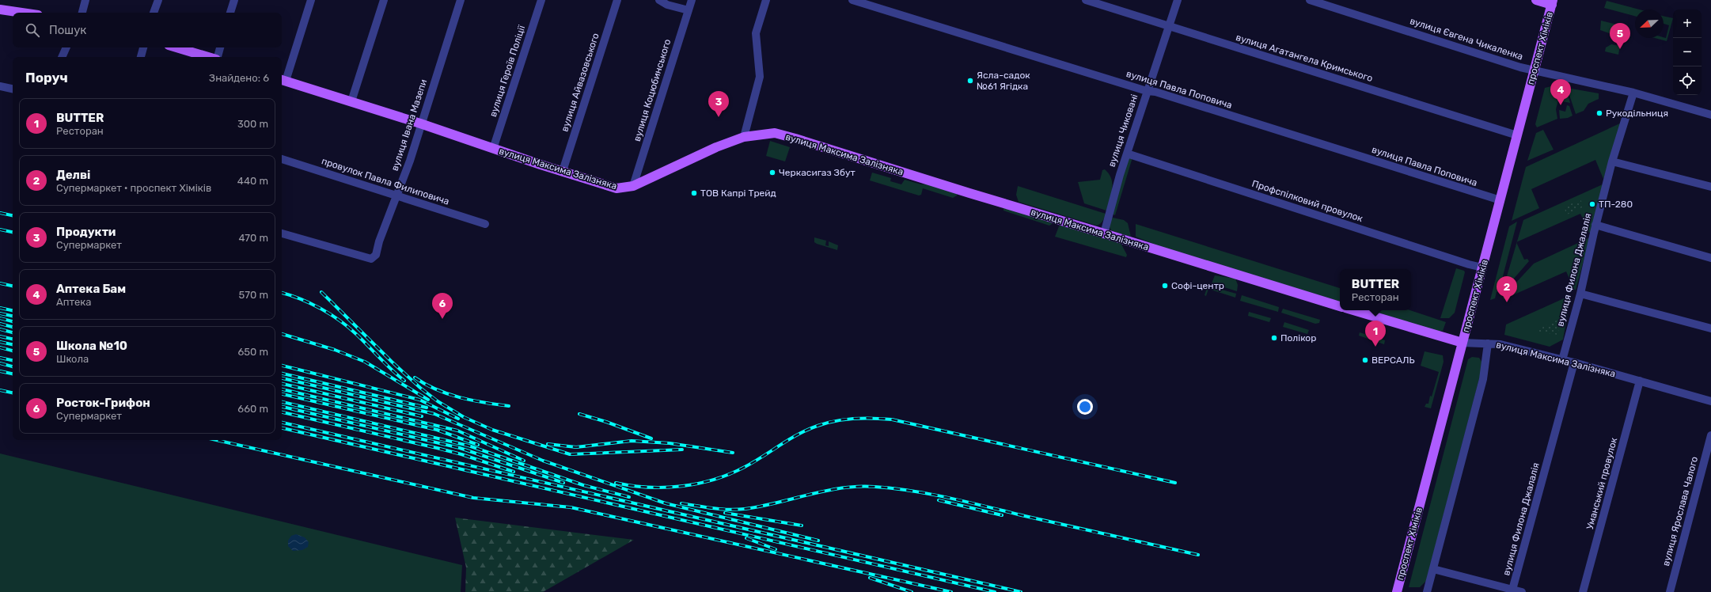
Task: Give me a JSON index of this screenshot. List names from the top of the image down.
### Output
{
  "streets": {
    "main road": ["проспект Хіміків", "вулиця Максима Залізняка"],
    "street": [
      "вулиця Євгена Чикаленка",
      "вулиця Агатангела Кримського",
      "вулиця Героїв Поліції",
      "вулиця Айвазовського",
      "вулиця Павла Поповича",
      "вулиця Коцюбинського",
      "вулиця Івана Мазепи",
      "вулиця Чиковані",
      "провулок Павла Филиповича",
      "Профспілковий провулок",
      "вулиця Филона Джалалія",
      "Уманський провулок",
      "вулиця Ярослава Чалого"
    ]
  },
  "crossings": [
    ["вулиця Євгена Чикаленка", "проспект Хіміків"],
    ["вулиця Євгена Чикаленка", "вулиця Филона Джалалія"],
    ["проспект Хіміків", "вулиця Агатангела Кримського"],
    ["проспект Хіміків", "вулиця Павла Поповича"],
    ["проспект Хіміків", "вулиця Максима Залізняка"],
    ["проспект Хіміків", "Профспілковий провулок"],
    ["вулиця Агатангела Кримського", "вулиця Чиковані"],
    ["вулиця Героїв Поліції", "вулиця Максима Залізняка"],
    ["вулиця Айвазовського", "вулиця Максима Залізняка"],
    ["вулиця Павла Поповича", "вулиця Чиковані"],
    ["вулиця Коцюбинського", "вулиця Максима Залізняка"],
    ["вулиця Івана Мазепи", "вулиця Максима Залізняка"],
    ["вулиця Івана Мазепи", "провулок Павла Филиповича"],
    ["вулиця Чиковані", "вулиця Максима Залізняка"],
    ["вулиця Чиковані", "Профспілковий провулок"],
    ["вулиця Максима Залізняка", "вулиця Филона Джалалія"],
    ["вулиця Максима Залізняка", "Уманський провулок"]
  ],
  "places": [
    "Ясла-садок №61 Ягідка",
    "Рукодільниця",
    "Черкасигаз Збут",
    "ТОВ Капрі Трейд",
    "ТП-280",
    "Софі-центр",
    "Полікор",
    "ВЕРСАЛЬ"
  ],
  "north": "bottom left",
  "page": {
    "map_buttons": ["+", "−"],
    "search": "Пошук",
    "pins": [
      "5",
      "4",
      "3",
      "2",
      "6",
      "1"
    ],
    "heading": ["Поруч", "Знайдено: 6"],
    "list": [
      {
        "mark": "1",
        "name": "BUTTER",
        "note": "Ресторан",
        "value": "300 m"
      },
      {
        "mark": "2",
        "name": "Делві",
        "note": "Супермаркет · проспект Хіміків",
        "value": "440 m"
      },
      {
        "mark": "3",
        "name": "Продукти",
        "note": "Супермаркет",
        "value": "470 m"
      },
      {
        "mark": "4",
        "name": "Аптека Бам",
        "note": "Аптека",
        "value": "570 m"
      },
      {
        "mark": "5",
        "name": "Школа №10",
        "note": "Школа",
        "value": "650 m"
      },
      {
        "mark": "6",
        "name": "Росток-Грифон",
        "note": "Супермаркет",
        "value": "660 m"
      }
    ],
    "popup": ["BUTTER", "Ресторан"]
  }
}
